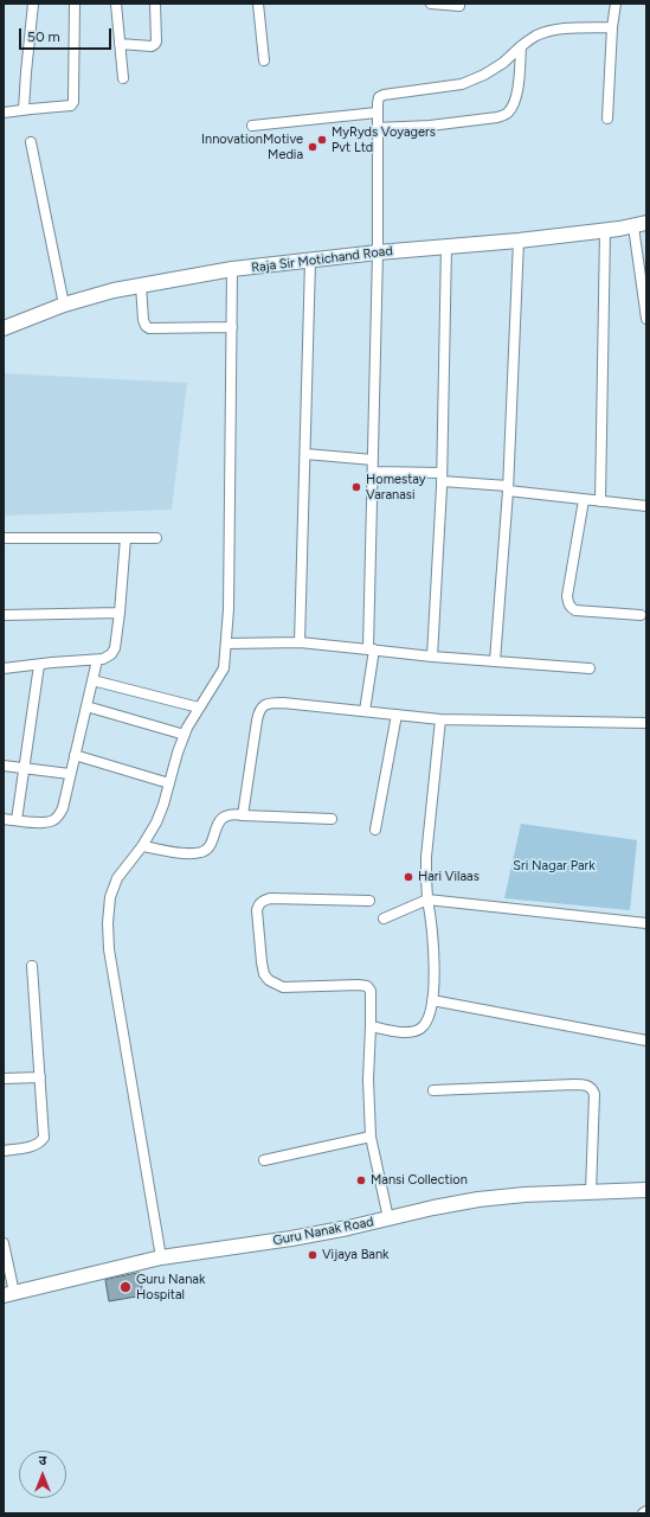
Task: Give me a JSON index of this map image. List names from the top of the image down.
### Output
{
  "streets": {
    "street": ["Raja Sir Motichand Road", "Guru Nanak Road"]
  },
  "parks": ["Sri Nagar Park"],
  "places": [
    "MyRyds Voyagers Pvt Ltd",
    "InnovationMotive Media",
    "Homestay Varanasi",
    "Hari Vilaas",
    "Mansi Collection",
    "Vijaya Bank",
    "Guru Nanak Hospital"
  ],
  "scale_bar": "50 m",
  "north": "top"
}
